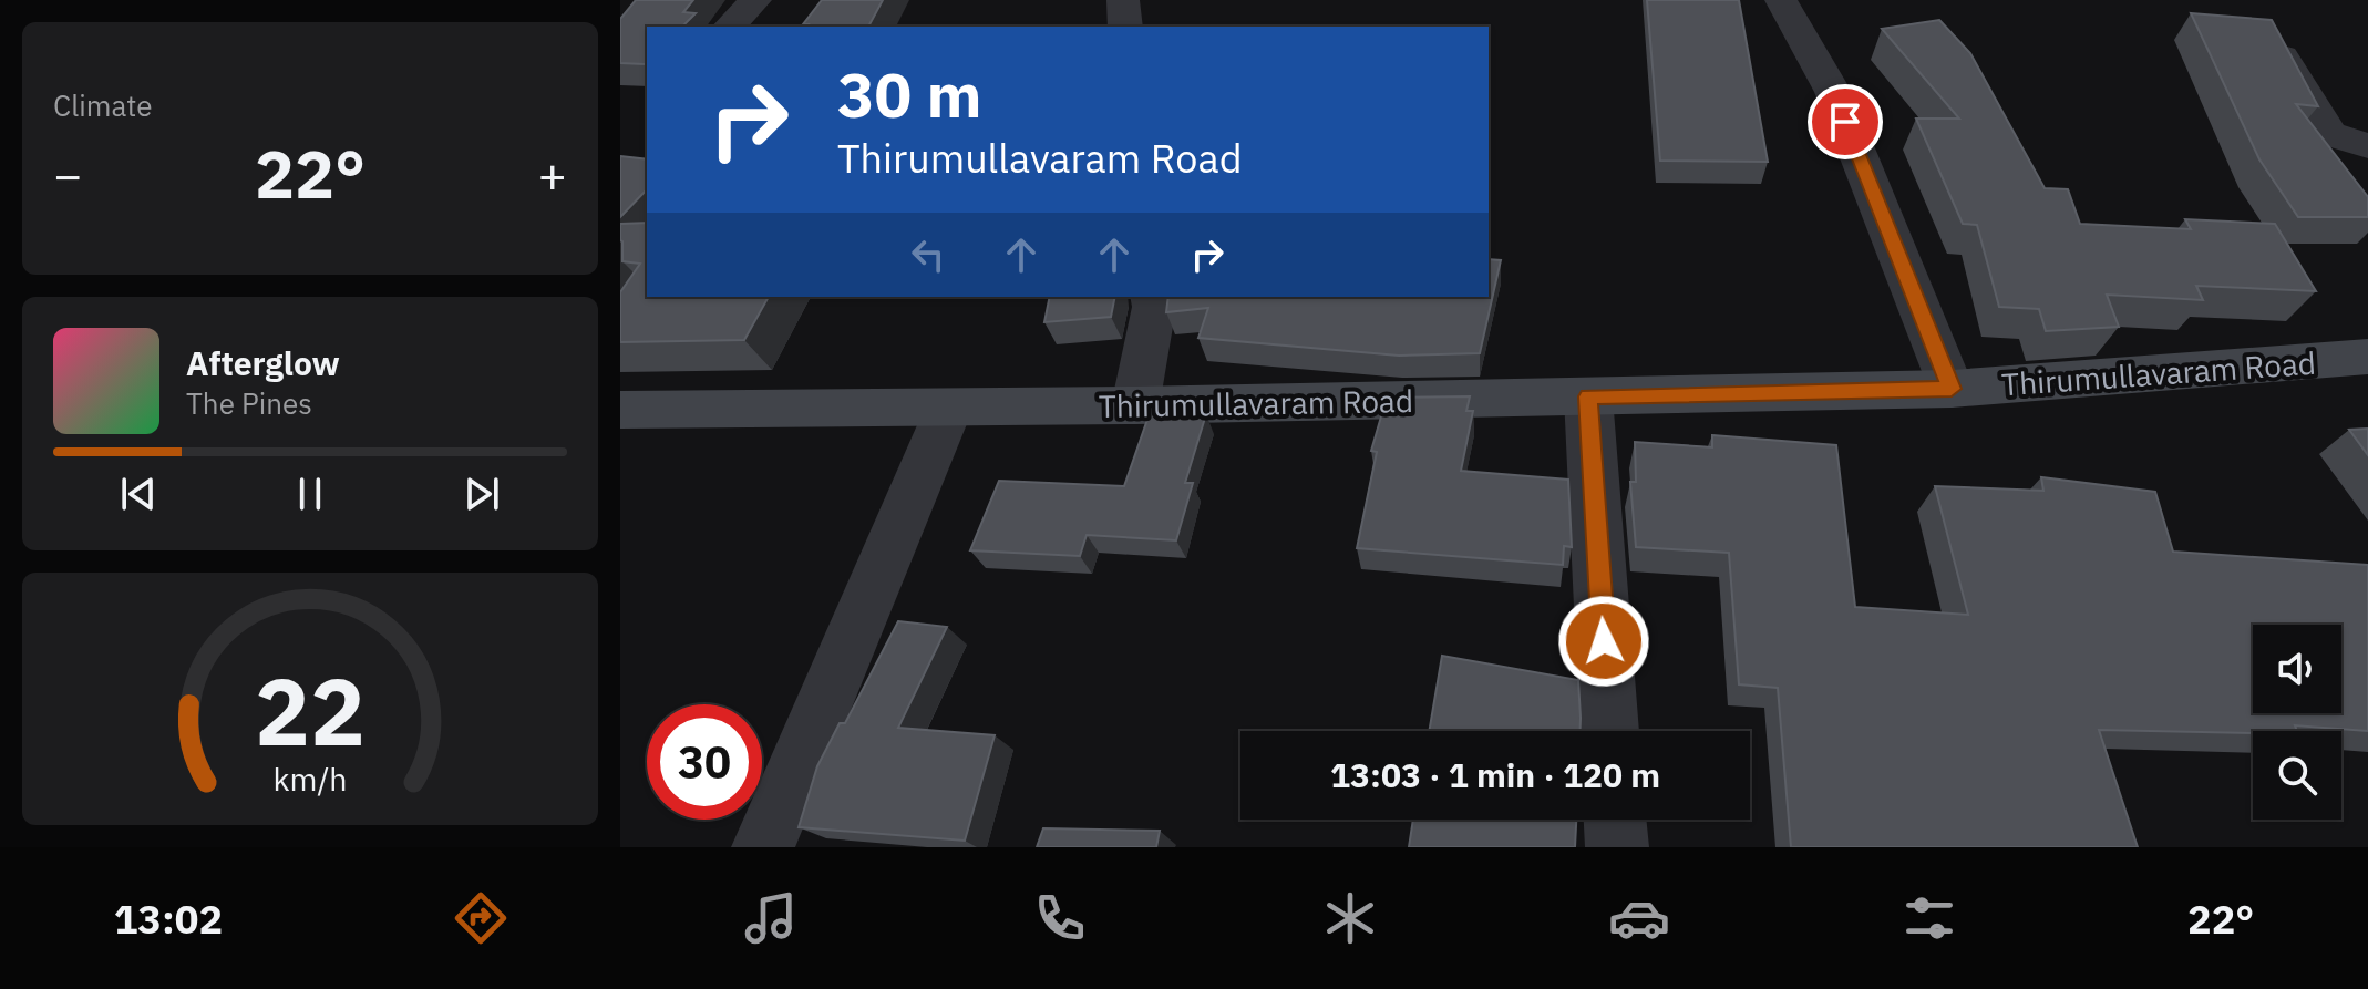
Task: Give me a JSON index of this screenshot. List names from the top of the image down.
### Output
{
  "streets": {
    "street": ["Thirumullavaram Road"]
  },
  "page": {
    "tile": "Climate",
    "turn": ["30 m", "Thirumullavaram Road"],
    "heat": ["−", "22°", "+"],
    "song": ["Afterglow", "The Pines"],
    "limit": "30",
    "trip": "13:03 · 1 min · 120 m",
    "tabs": ["13:02", "22°"],
    "gauge": ["22", "km/h"]
  }
}
